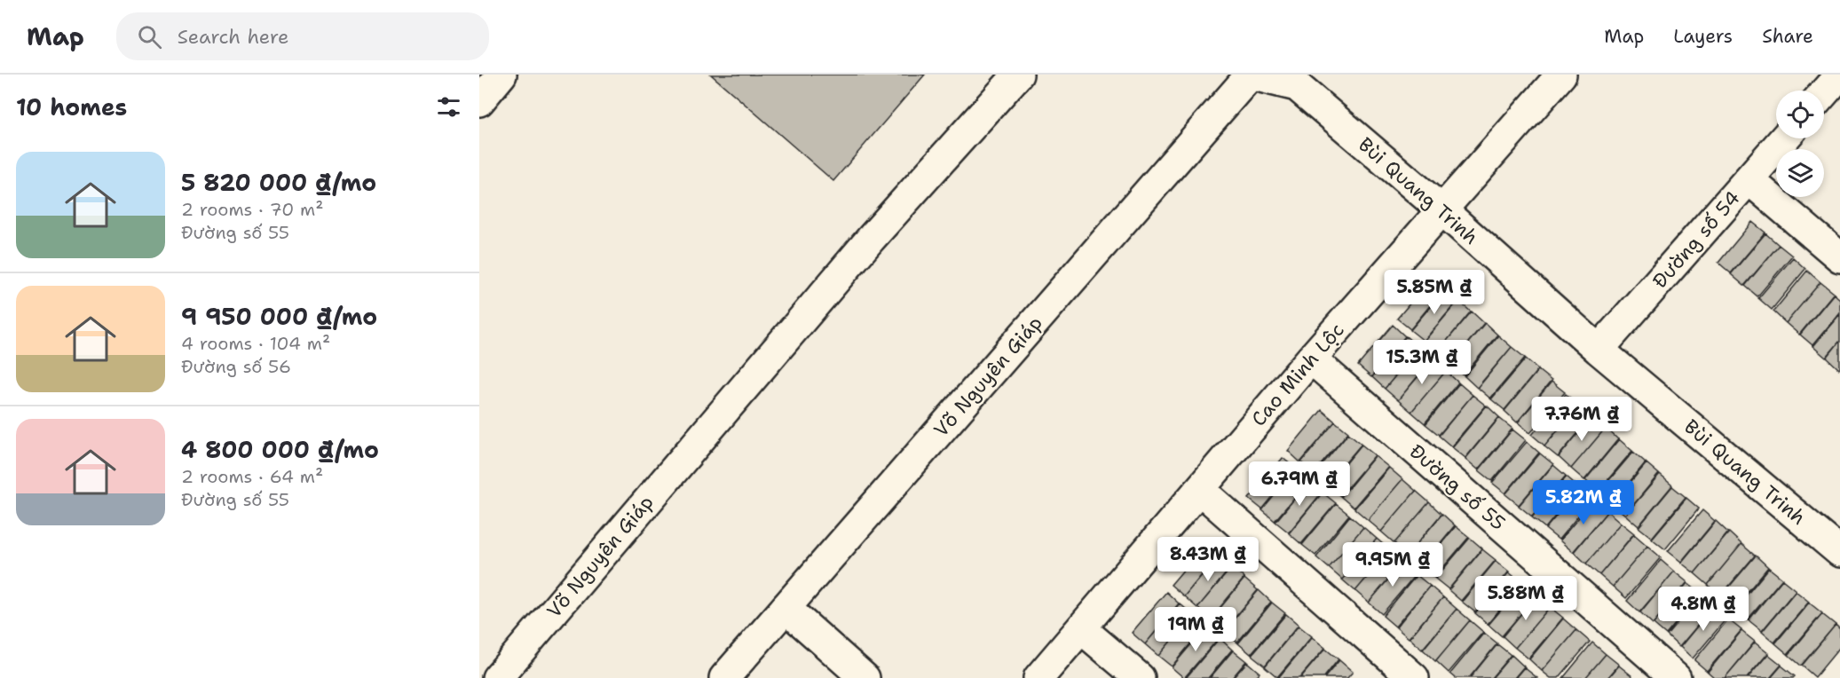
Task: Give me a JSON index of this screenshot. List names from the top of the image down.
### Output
{
  "streets": {
    "main road": [
      "Bùi Quang Trinh",
      "Đường số 54",
      "Cao Minh Lộc",
      "Võ Nguyên Giáp",
      "Đường số 55"
    ]
  },
  "crossings": [
    ["Bùi Quang Trinh", "Đường số 54"],
    ["Bùi Quang Trinh", "Cao Minh Lộc"],
    ["Cao Minh Lộc", "Đường số 55"]
  ],
  "page": {
    "header": "Map",
    "search": "Search here",
    "nav": ["Map", "Layers", "Share"],
    "heading": "10 homes",
    "list": [
      {
        "name": "5 820 000 ₫/mo",
        "note": "2 rooms · 70 m² · Đường số 55"
      },
      {
        "name": "9 950 000 ₫/mo",
        "note": "4 rooms · 104 m² · Đường số 56"
      },
      {
        "name": "4 800 000 ₫/mo",
        "note": "2 rooms · 64 m² · Đường số 55"
      }
    ],
    "price": [
      "5.85M ₫",
      "15.3M ₫",
      "7.76M ₫",
      "6.79M ₫",
      "5.82M ₫",
      "8.43M ₫",
      "9.95M ₫",
      "5.88M ₫",
      "4.8M ₫",
      "19M ₫"
    ]
  }
}
